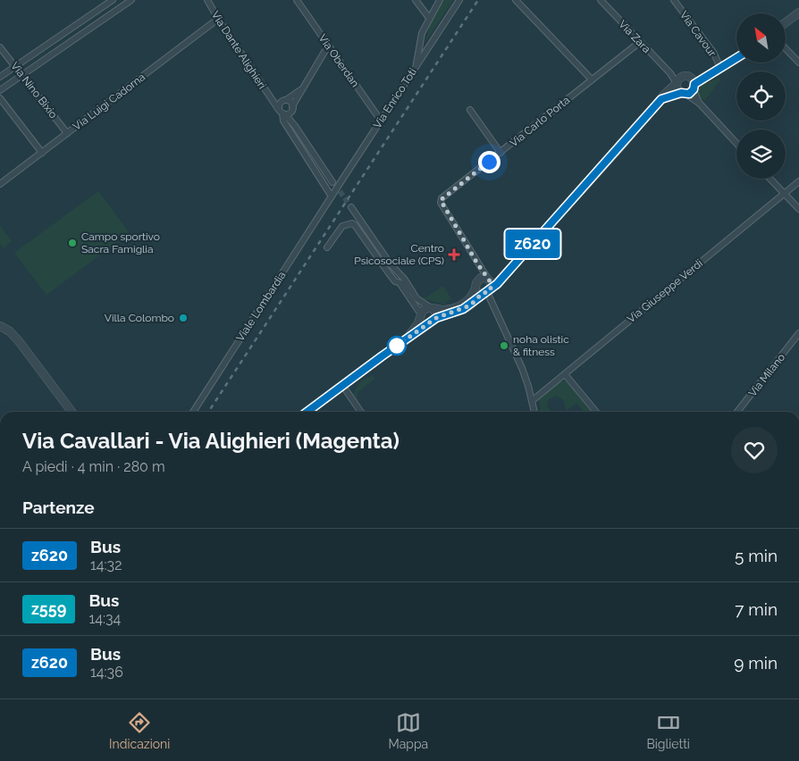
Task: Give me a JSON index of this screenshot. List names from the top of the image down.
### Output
{
  "streets": {
    "street": [
      "Via Cavour",
      "Via Zara",
      "Via Dante Alighieri",
      "Via Oberdan",
      "Via Nino Bixio",
      "Via Enrico Toti",
      "Via Luigi Cadorna",
      "Via Carlo Porta",
      "Via Giuseppe Verdi",
      "Viale Lombardia",
      "Via Milano"
    ]
  },
  "crossings": [
    ["Via Zara", "Via Carlo Porta"],
    ["Via Dante Alighieri", "Via Enrico Toti"],
    ["Via Dante Alighieri", "Via Luigi Cadorna"],
    ["Via Dante Alighieri", "Viale Lombardia"],
    ["Via Oberdan", "Via Enrico Toti"],
    ["Via Nino Bixio", "Via Luigi Cadorna"],
    ["Via Enrico Toti", "Viale Lombardia"]
  ],
  "places": {
    "other": ["Campo sportivo Sacra Famiglia", "Villa Colombo", "noha olistic & fitness"],
    "health": ["Centro Psicosociale (CPS)"]
  },
  "lines": ["bus line z620"],
  "north": "top left",
  "page": {
    "on_map": "z620",
    "heading": [
      ["Via Cavallari - Via Alighieri (Magenta)", "A piedi · 4 min · 280 m"],
      "Partenze"
    ],
    "list": [
      {
        "mark": "z620",
        "name": "Bus",
        "note": "14:32",
        "value": "5 min"
      },
      {
        "mark": "z559",
        "name": "Bus",
        "note": "14:34",
        "value": "7 min"
      },
      {
        "mark": "z620",
        "name": "Bus",
        "note": "14:36",
        "value": "9 min"
      }
    ],
    "tabs": ["Indicazioni", "Mappa", "Biglietti"]
  }
}
